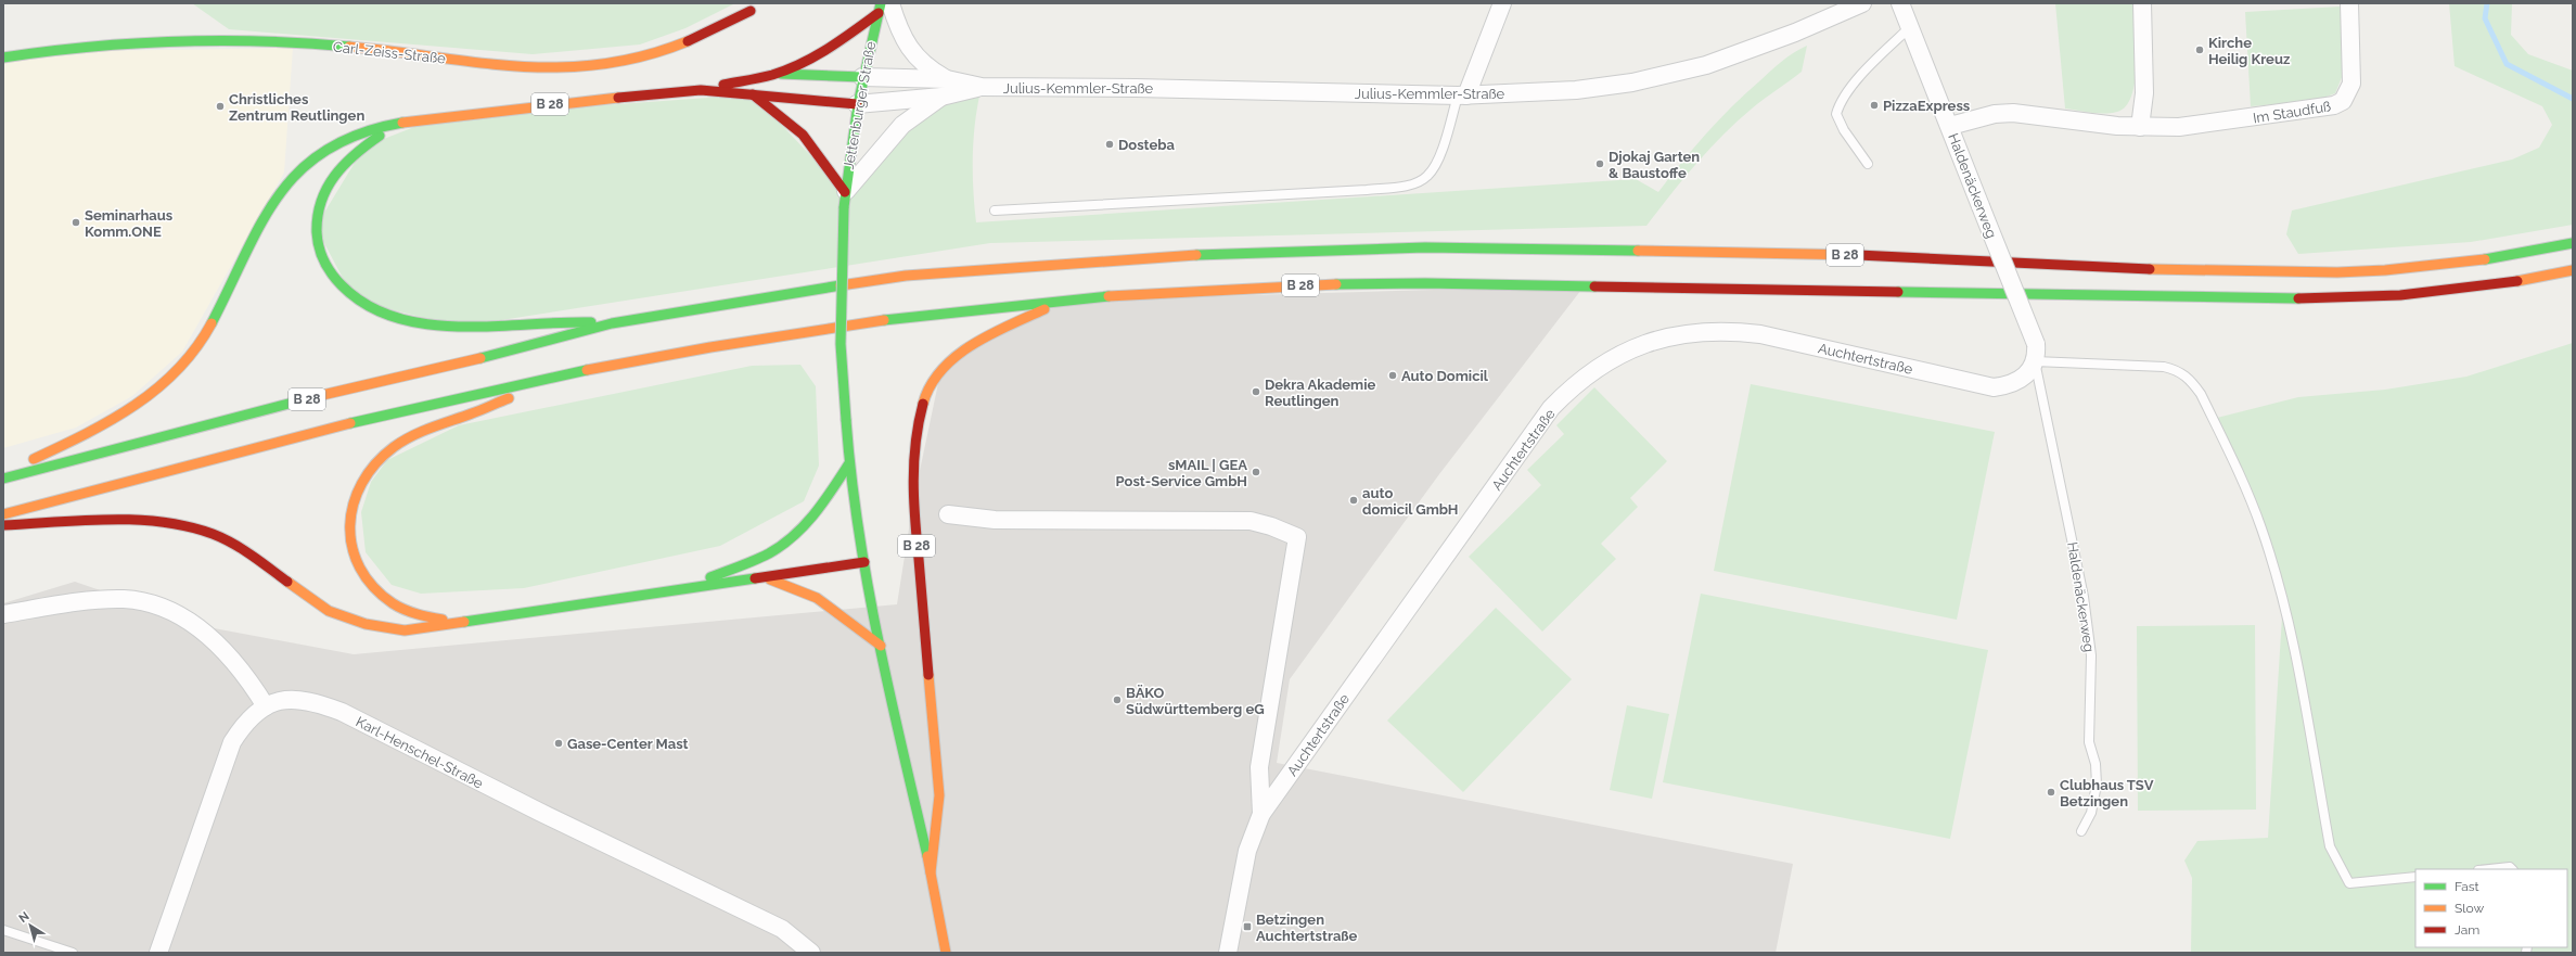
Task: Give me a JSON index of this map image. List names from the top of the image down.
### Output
{
  "streets": {
    "main road": ["Carl-Zeiss-Straße", "B 28", "Jettenburger Straße"],
    "street": [
      "Julius-Kemmler-Straße",
      "Im Staudfuß",
      "Haldenäckerweg",
      "Auchtertstraße",
      "Karl-Henschel-Straße"
    ]
  },
  "crossings": [
    ["Julius-Kemmler-Straße", "B 28"],
    ["Julius-Kemmler-Straße", "Jettenburger Straße"],
    ["B 28", "Jettenburger Straße"],
    ["Im Staudfuß", "Haldenäckerweg"],
    ["Haldenäckerweg", "Auchtertstraße"]
  ],
  "places": {
    "other": [
      "Kirche Heilig Kreuz",
      "PizzaExpress",
      "Christliches Zentrum Reutlingen",
      "Dosteba",
      "Djokaj Garten & Baustoffe",
      "Seminarhaus Komm.ONE",
      "Auto Domicil",
      "Dekra Akademie Reutlingen",
      "sMAIL | GEA Post-Service GmbH",
      "auto domicil GmbH",
      "BÄKO Südwürttemberg eG",
      "Gase-Center Mast",
      "Clubhaus TSV Betzingen"
    ],
    "transit": ["Betzingen Auchtertstraße"]
  },
  "legend": ["Fast", "Slow", "Jam"],
  "north": "top left"
}
